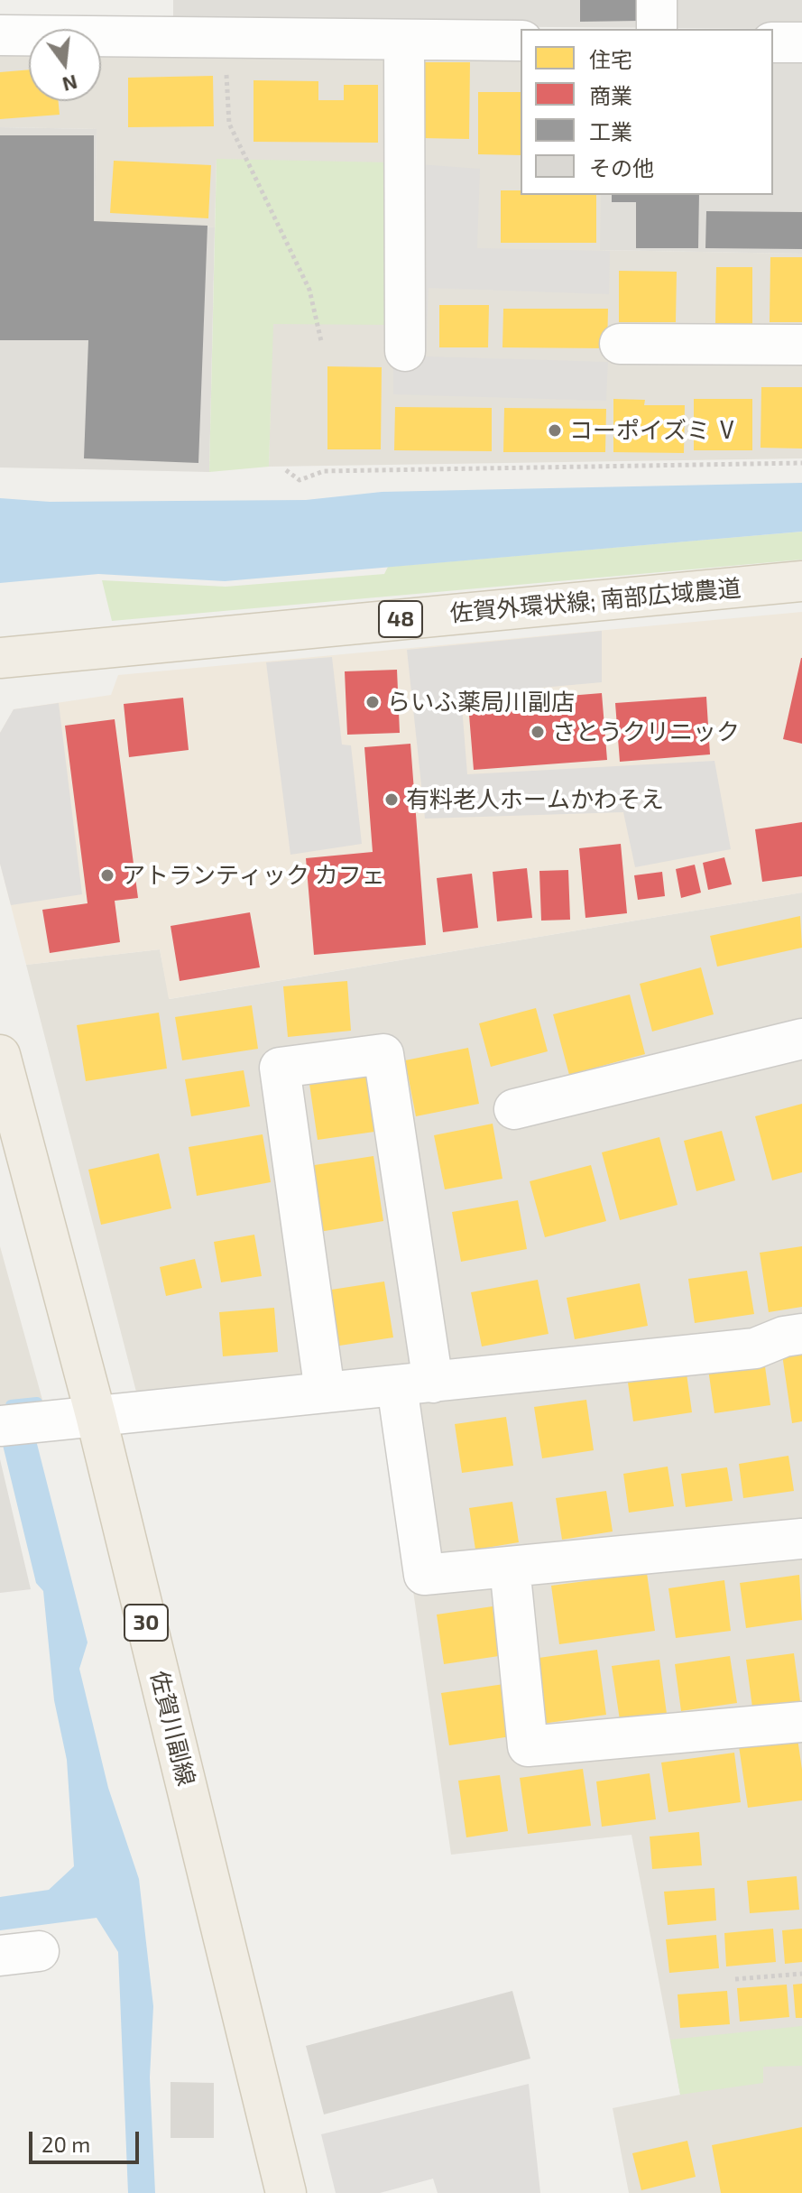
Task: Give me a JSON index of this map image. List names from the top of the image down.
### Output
{
  "streets": {
    "main road": [
      "佐賀外環状線; 南部広域農道",
      "48",
      "30",
      "佐賀川副線"
    ]
  },
  "places": [
    "コーポイズミ Ⅴ",
    "らいふ薬局川副店",
    "さとうクリニック",
    "有料老人ホームかわそえ",
    "アトランティック カフェ"
  ],
  "legend": [
    "住宅",
    "商業",
    "工業",
    "その他"
  ],
  "scale_bar": "20 m",
  "north": "bottom"
}
